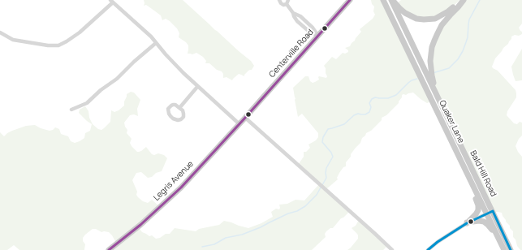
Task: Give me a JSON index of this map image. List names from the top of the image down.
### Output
{
  "streets": {
    "main road": [
      "Centerville Road",
      "Quaker Lane",
      "Bald Hill Road",
      "Legris Avenue"
    ]
  },
  "crossings": [
    ["Centerville Road", "Legris Avenue"]
  ]
}
